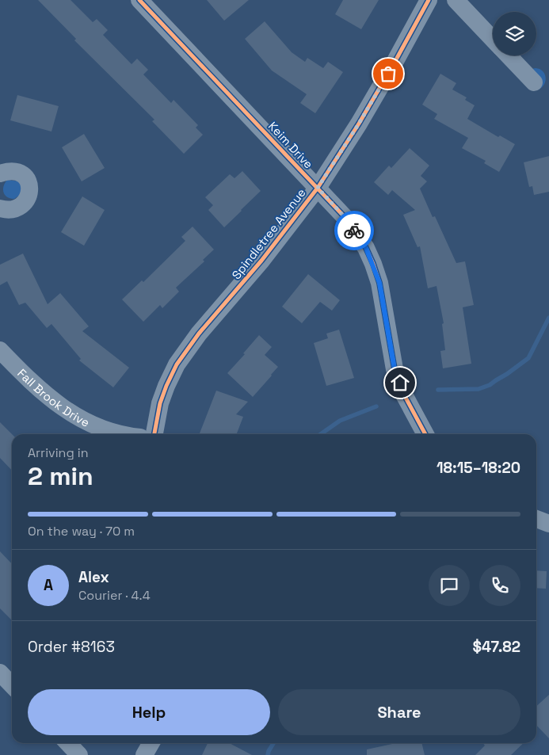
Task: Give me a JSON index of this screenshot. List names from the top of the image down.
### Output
{
  "streets": {
    "street": ["Keim Drive", "Spindletree Avenue", "Fall Brook Drive"]
  },
  "crossings": [
    ["Keim Drive", "Spindletree Avenue"]
  ],
  "page": {
    "heading": ["2 min", "Arriving in", "18:15–18:20"],
    "panel": [
      "Alex",
      "Courier · 4.4",
      "Order #8163",
      "$47.82"
    ],
    "bar": "On the way · 70 m",
    "round": "A",
    "buttons": ["Help", "Share"]
  }
}
